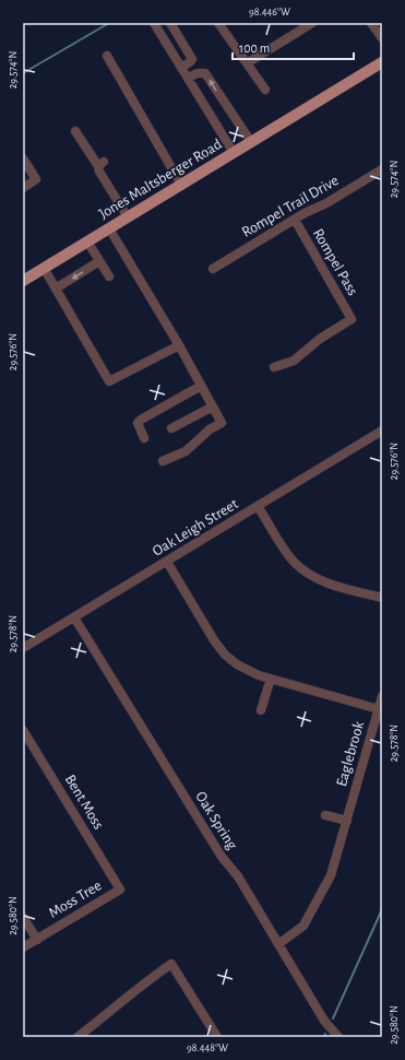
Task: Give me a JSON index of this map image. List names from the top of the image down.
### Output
{
  "streets": {
    "main road": ["Jones Maltsberger Road"],
    "street": [
      "Rompel Trail Drive",
      "Rompel Pass",
      "Oak Leigh Street",
      "Eaglebrook",
      "Bent Moss",
      "Oak Spring",
      "Moss Tree"
    ]
  },
  "crossings": [
    ["Rompel Trail Drive", "Rompel Pass"],
    ["Oak Leigh Street", "Oak Spring"],
    ["Eaglebrook", "Oak Spring"],
    ["Bent Moss", "Moss Tree"]
  ],
  "scale_bar": "100 m",
  "coordinates": [
    "98.446°W",
    "29.574°N",
    "29.576°N",
    "29.578°N",
    "29.580°N",
    "98.448°W"
  ]
}
